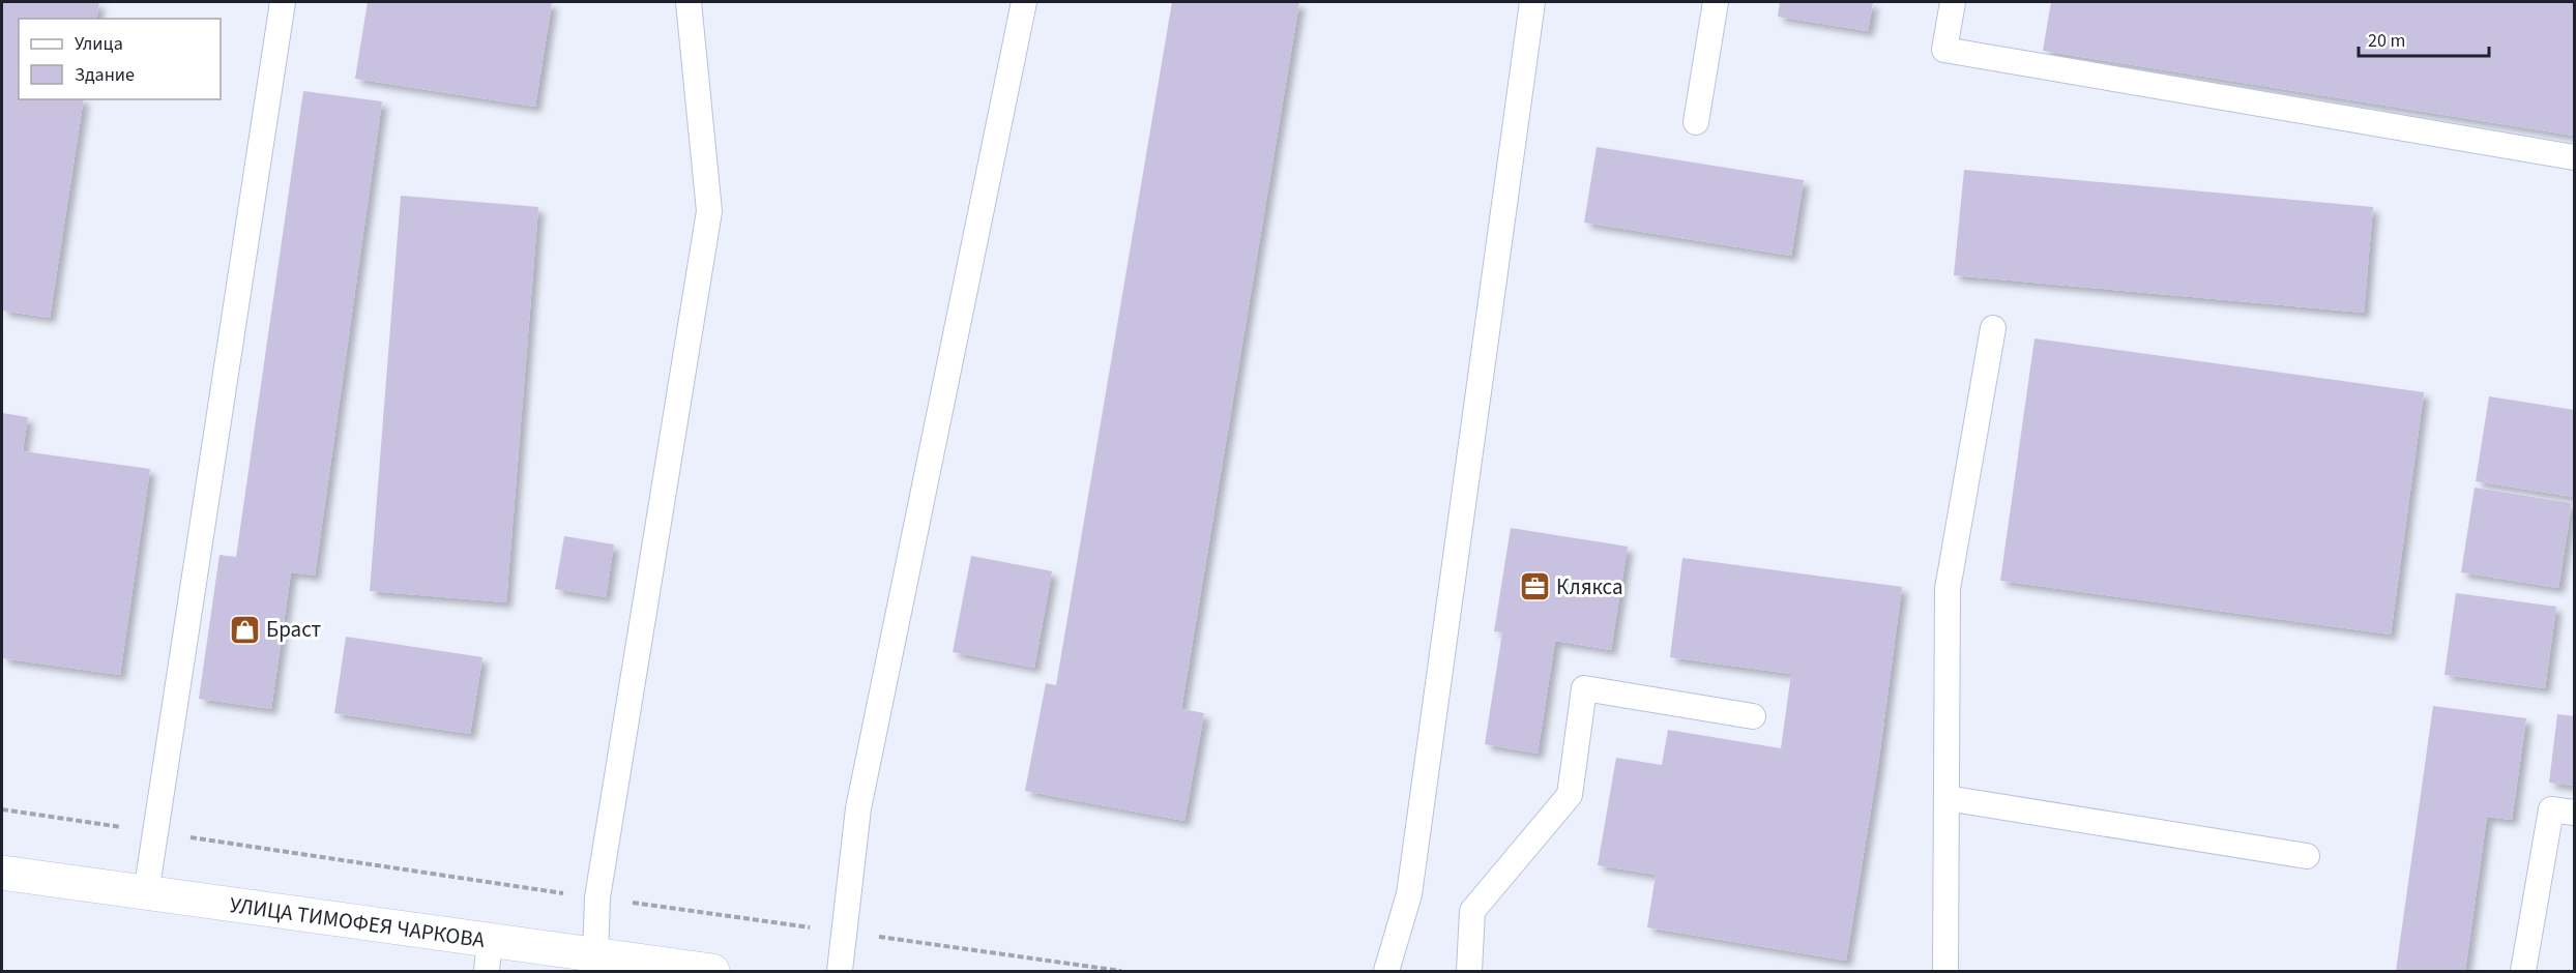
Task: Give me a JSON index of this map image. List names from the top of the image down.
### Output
{
  "streets": {
    "main road": ["УЛИЦА ТИМОФЕЯ ЧАРКОВА"]
  },
  "places": {
    "office": ["Клякса"],
    "shop": ["Браст"]
  },
  "legend": ["Улица", "Здание"],
  "scale_bar": "20 m"
}
